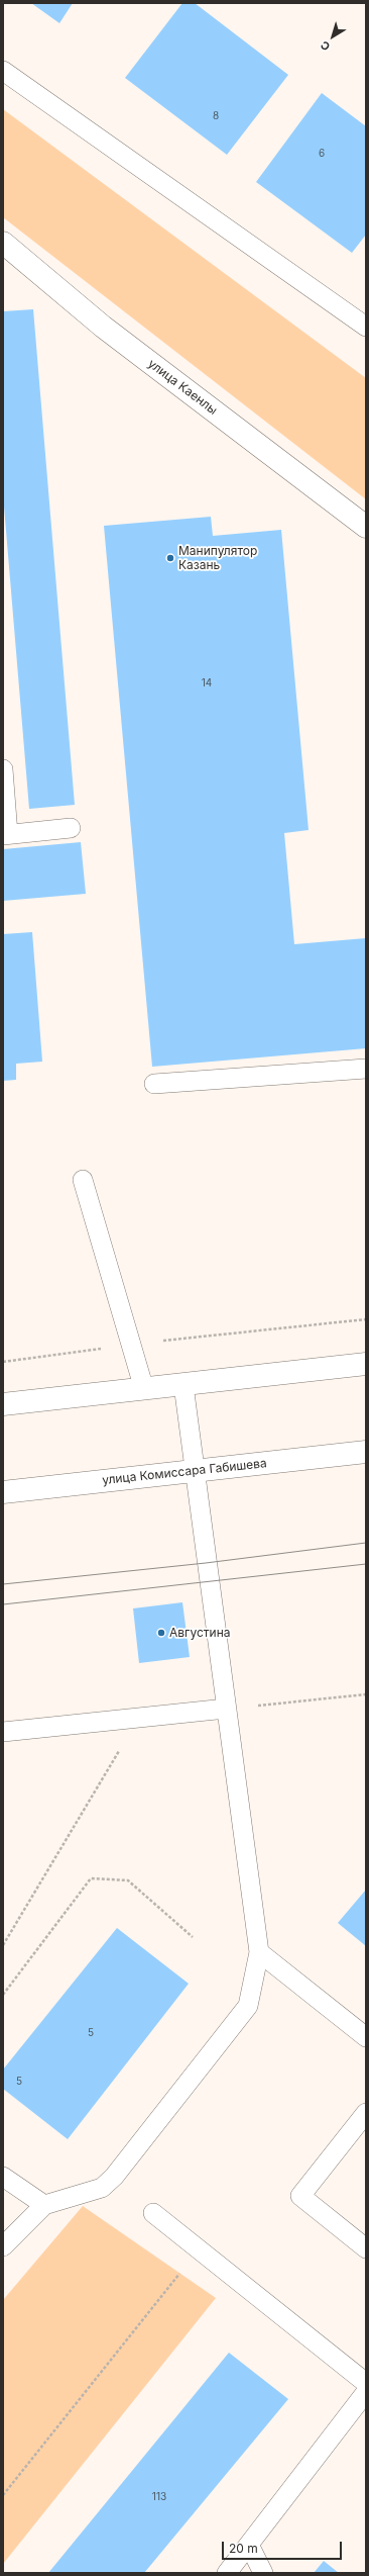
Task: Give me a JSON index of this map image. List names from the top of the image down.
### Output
{
  "streets": {
    "street": ["улица Каенлы", "улица Комиссара Габишева"]
  },
  "places": ["Манипулятор Казань", "Августина"],
  "house_numbers": [
    "8",
    "6",
    "14",
    "5",
    "5",
    "113"
  ],
  "scale_bar": "20 m",
  "north": "bottom left"
}
